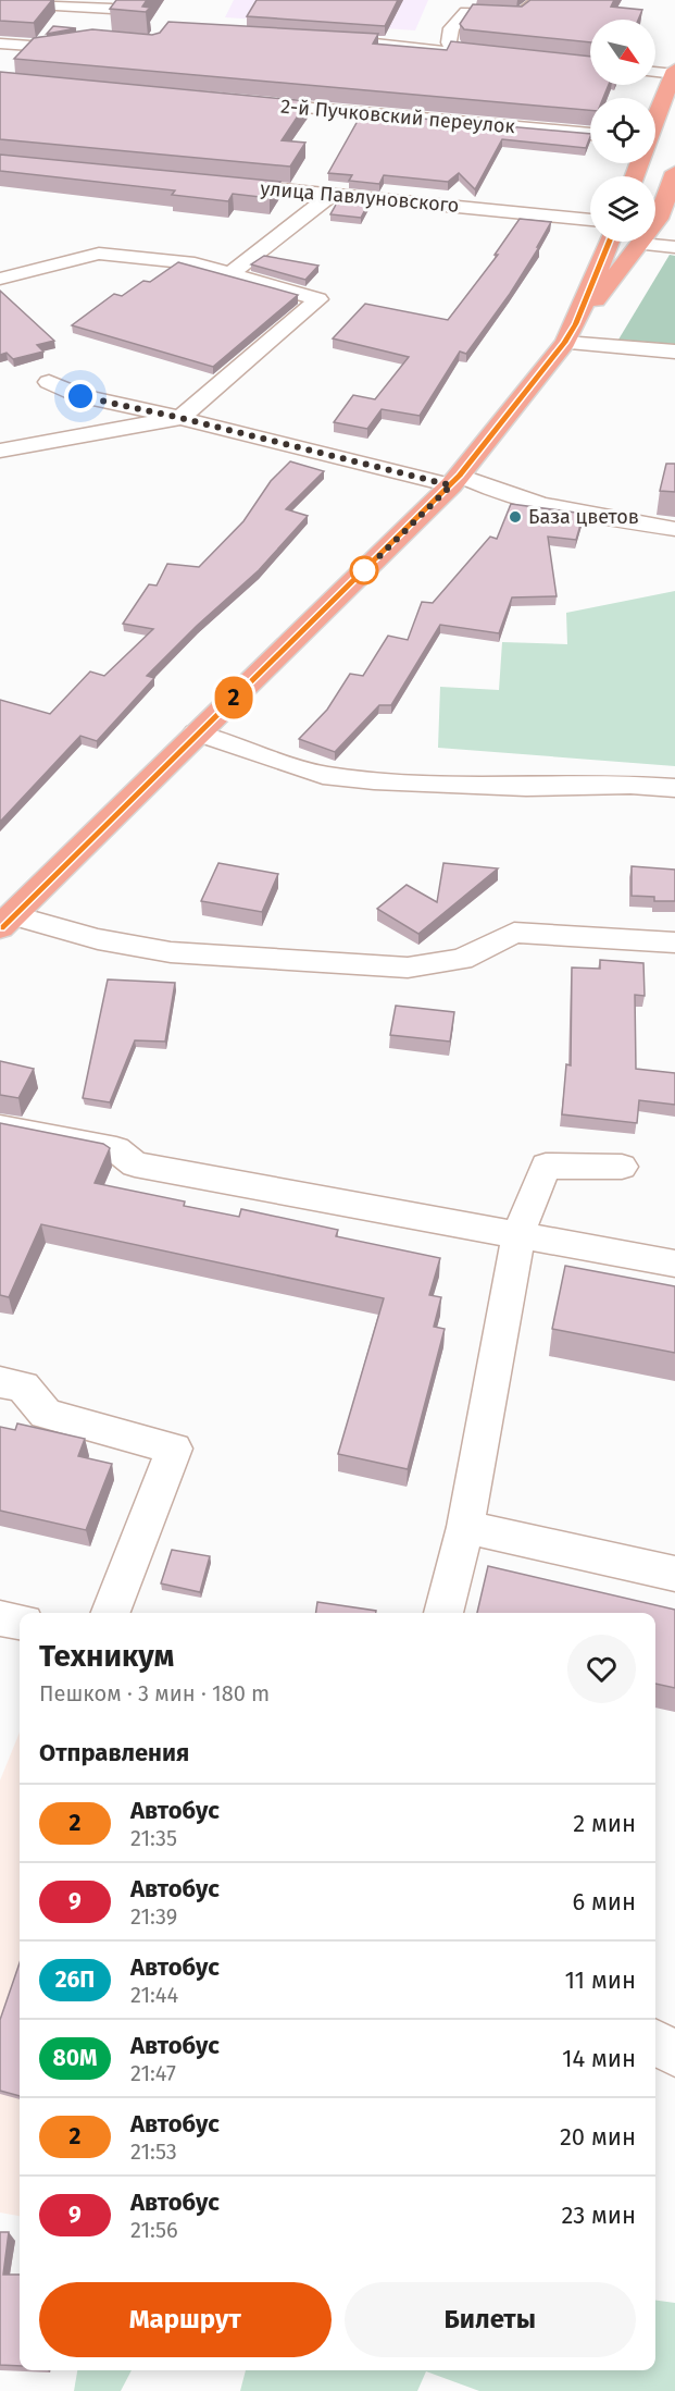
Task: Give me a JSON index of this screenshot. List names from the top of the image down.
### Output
{
  "streets": {
    "street": ["2-й Пучковский переулок", "улица Павлуновского"]
  },
  "places": ["База цветов"],
  "lines": ["bus line 2"],
  "north": "bottom right",
  "page": {
    "on_map": "2",
    "heading": [
      ["Техникум", "Пешком · 3 мин · 180 m"],
      "Отправления"
    ],
    "list": [
      {
        "mark": "2",
        "name": "Автобус",
        "note": "21:35",
        "value": "2 мин"
      },
      {
        "mark": "9",
        "name": "Автобус",
        "note": "21:39",
        "value": "6 мин"
      },
      {
        "mark": "26П",
        "name": "Автобус",
        "note": "21:44",
        "value": "11 мин"
      },
      {
        "mark": "80М",
        "name": "Автобус",
        "note": "21:47",
        "value": "14 мин"
      },
      {
        "mark": "2",
        "name": "Автобус",
        "note": "21:53",
        "value": "20 мин"
      },
      {
        "mark": "9",
        "name": "Автобус",
        "note": "21:56",
        "value": "23 мин"
      }
    ],
    "buttons": ["Маршрут", "Билеты"]
  }
}
